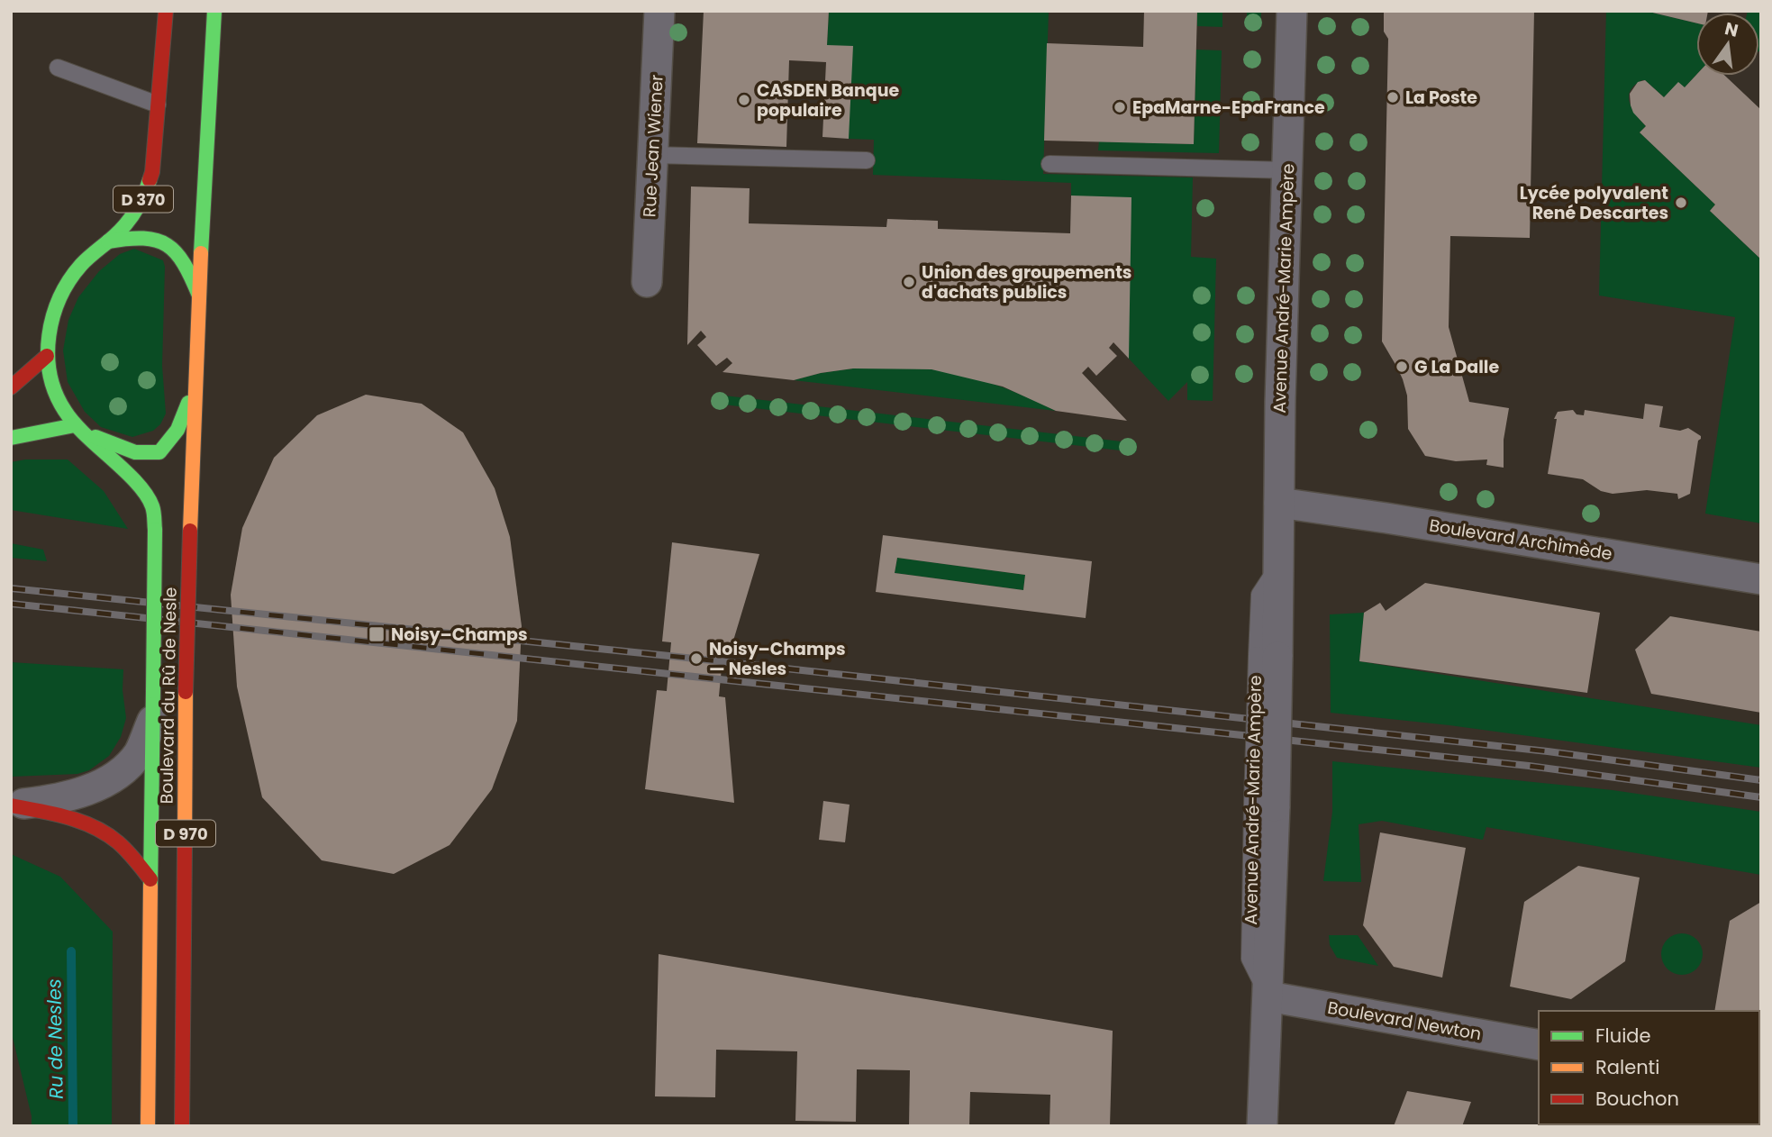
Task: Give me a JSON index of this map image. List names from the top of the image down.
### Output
{
  "streets": {
    "main road": ["D 370", "Boulevard du Rû de Nesle", "D 970"],
    "street": [
      "Rue Jean Wiener",
      "Avenue André-Marie Ampère",
      "Boulevard Archimède",
      "Boulevard Newton"
    ]
  },
  "crossings": [
    ["D 370", "Boulevard du Rû de Nesle"],
    ["Avenue André-Marie Ampère", "Boulevard Archimède"],
    ["Avenue André-Marie Ampère", "Boulevard Newton"]
  ],
  "water": ["Ru de Nesles"],
  "places": {
    "other": [
      "La Poste",
      "CASDEN Banque populaire",
      "EpaMarne-EpaFrance",
      "Lycée polyvalent René Descartes",
      "Union des groupements d'achats publics",
      "G La Dalle",
      "Noisy–Champs — Nesles"
    ],
    "transit": ["Noisy–Champs"]
  },
  "legend": ["Fluide", "Ralenti", "Bouchon"],
  "north": "top"
}
